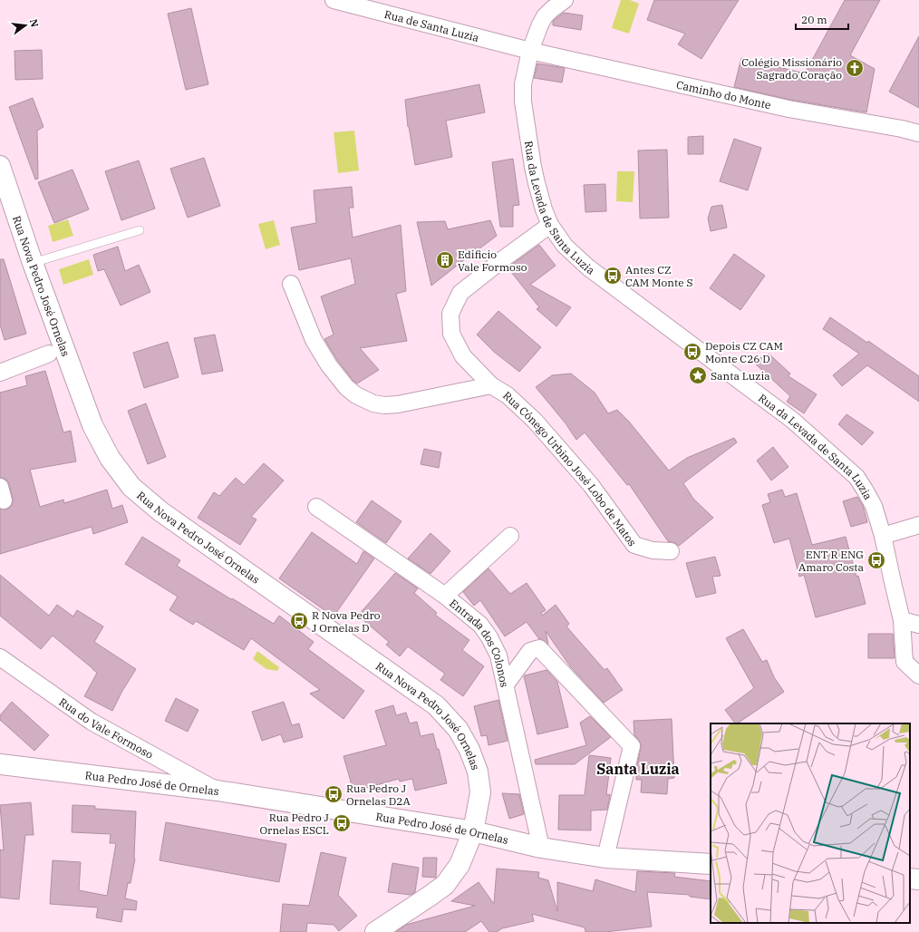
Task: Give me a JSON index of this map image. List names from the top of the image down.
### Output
{
  "streets": {
    "street": [
      "Rua de Santa Luzia",
      "Caminho do Monte",
      "Rua da Levada de Santa Luzia",
      "Rua Nova Pedro José Ornelas",
      "Rua Cónego Urbino José Lobo de Matos",
      "Entrada dos Colonos",
      "Rua do Vale Formoso",
      "Rua Pedro José de Ornelas"
    ]
  },
  "crossings": [
    ["Rua de Santa Luzia", "Caminho do Monte"],
    ["Rua de Santa Luzia", "Rua da Levada de Santa Luzia"],
    ["Caminho do Monte", "Rua da Levada de Santa Luzia"],
    ["Rua da Levada de Santa Luzia", "Rua Cónego Urbino José Lobo de Matos"],
    ["Rua Nova Pedro José Ornelas", "Rua Pedro José de Ornelas"],
    ["Entrada dos Colonos", "Rua Pedro José de Ornelas"],
    ["Rua do Vale Formoso", "Rua Pedro José de Ornelas"]
  ],
  "districts": ["Santa Luzia"],
  "places": {
    "church": ["Colégio Missionário Sagrado Coração"],
    "building": ["Edificio Vale Formoso"],
    "bus stop": [
      "Antes CZ CAM Monte S",
      "Depois CZ CAM Monte C26 D",
      "ENT R ENG Amaro Costa",
      "R Nova Pedro J Ornelas D",
      "Rua Pedro J Ornelas D2A",
      "Rua Pedro J Ornelas ESCL"
    ],
    "place": ["Santa Luzia"]
  },
  "scale_bar": "20 m",
  "north": "right"
}
